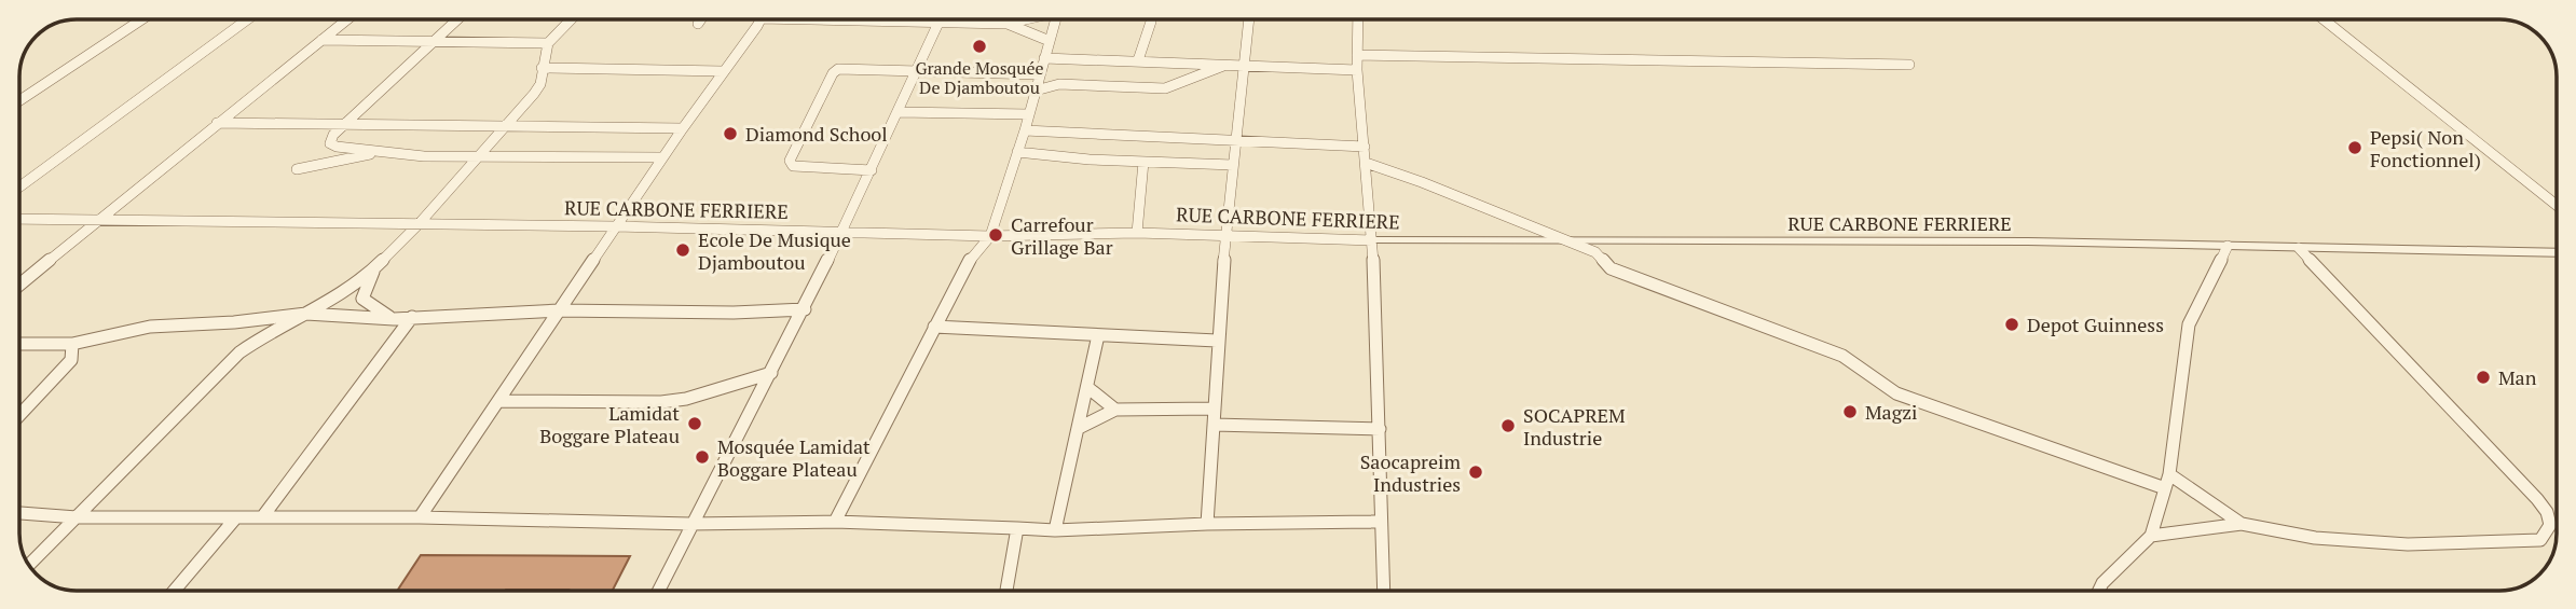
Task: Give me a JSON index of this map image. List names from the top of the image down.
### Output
{
  "streets": {
    "street": ["RUE CARBONE FERRIERE"]
  },
  "places": [
    "Grande Mosquée De Djamboutou",
    "Diamond School",
    "Pepsi( Non Fonctionnel)",
    "Carrefour Grillage Bar",
    "Ecole De Musique Djamboutou",
    "Depot Guinness",
    "Man",
    "Magzi",
    "Lamidat Boggare Plateau",
    "SOCAPREM Industrie",
    "Mosquée Lamidat Boggare Plateau",
    "Saocapreim Industries"
  ]
}
